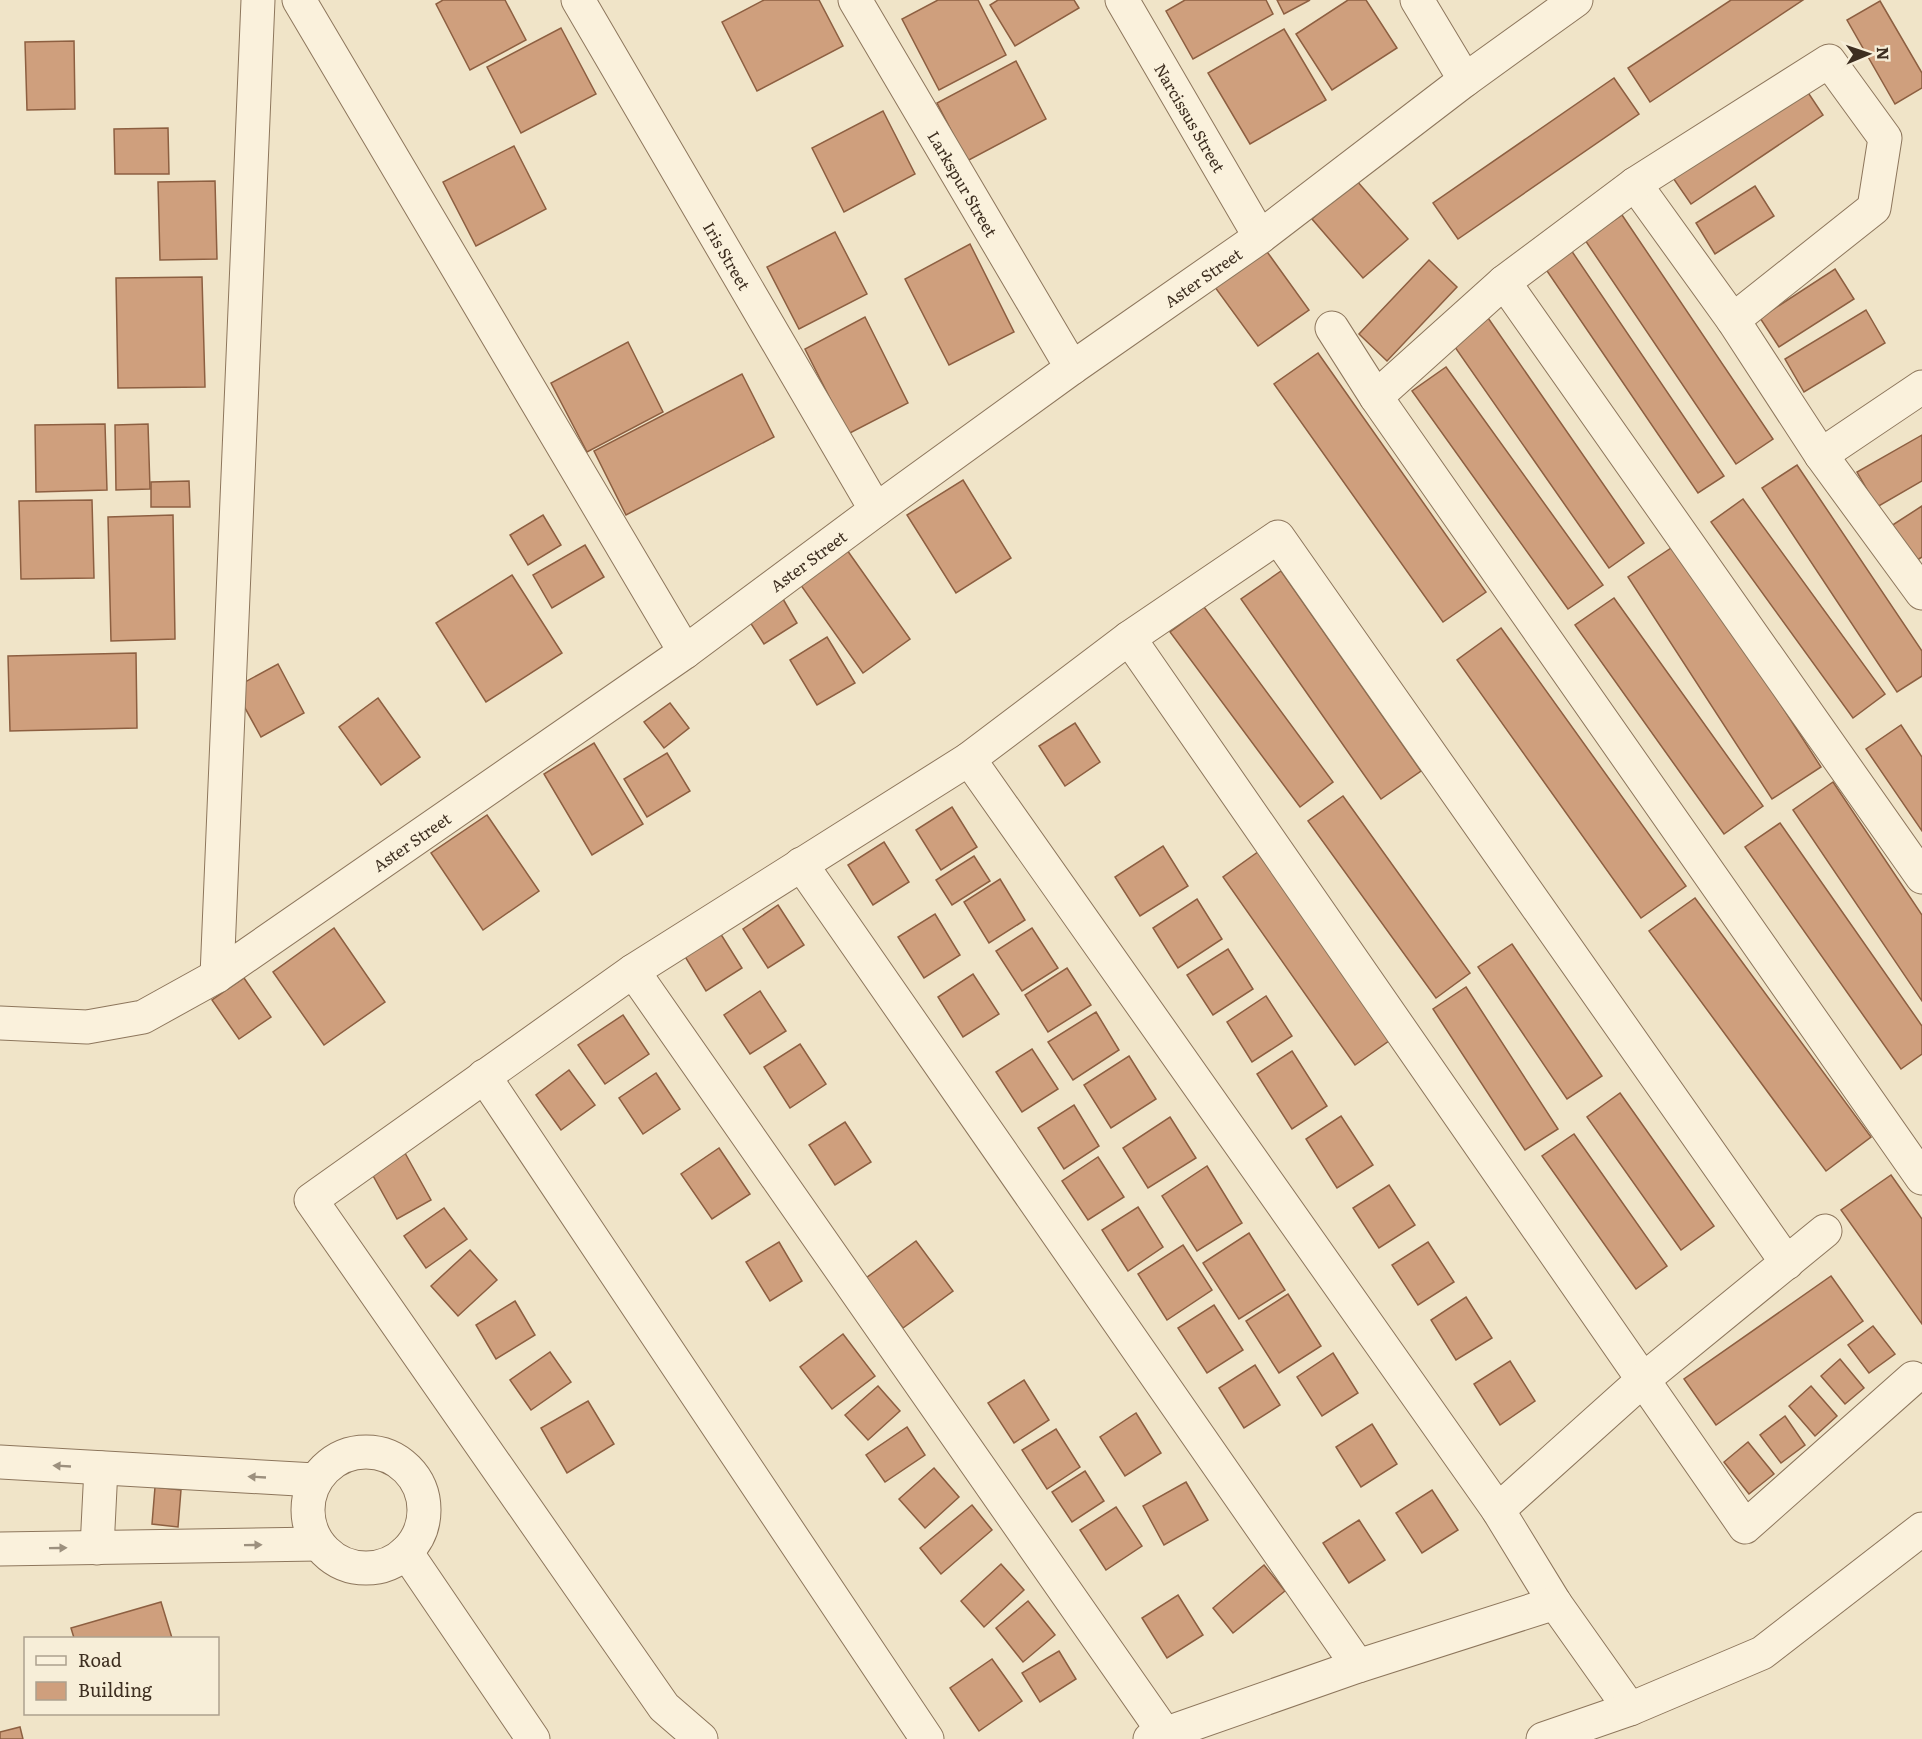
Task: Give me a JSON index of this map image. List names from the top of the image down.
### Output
{
  "streets": {
    "street": [
      "Narcissus Street",
      "Larkspur Street",
      "Iris Street",
      "Aster Street"
    ]
  },
  "crossings": [
    ["Narcissus Street", "Aster Street"],
    ["Larkspur Street", "Aster Street"],
    ["Iris Street", "Aster Street"]
  ],
  "legend": ["Road", "Building"],
  "north": "right"
}
